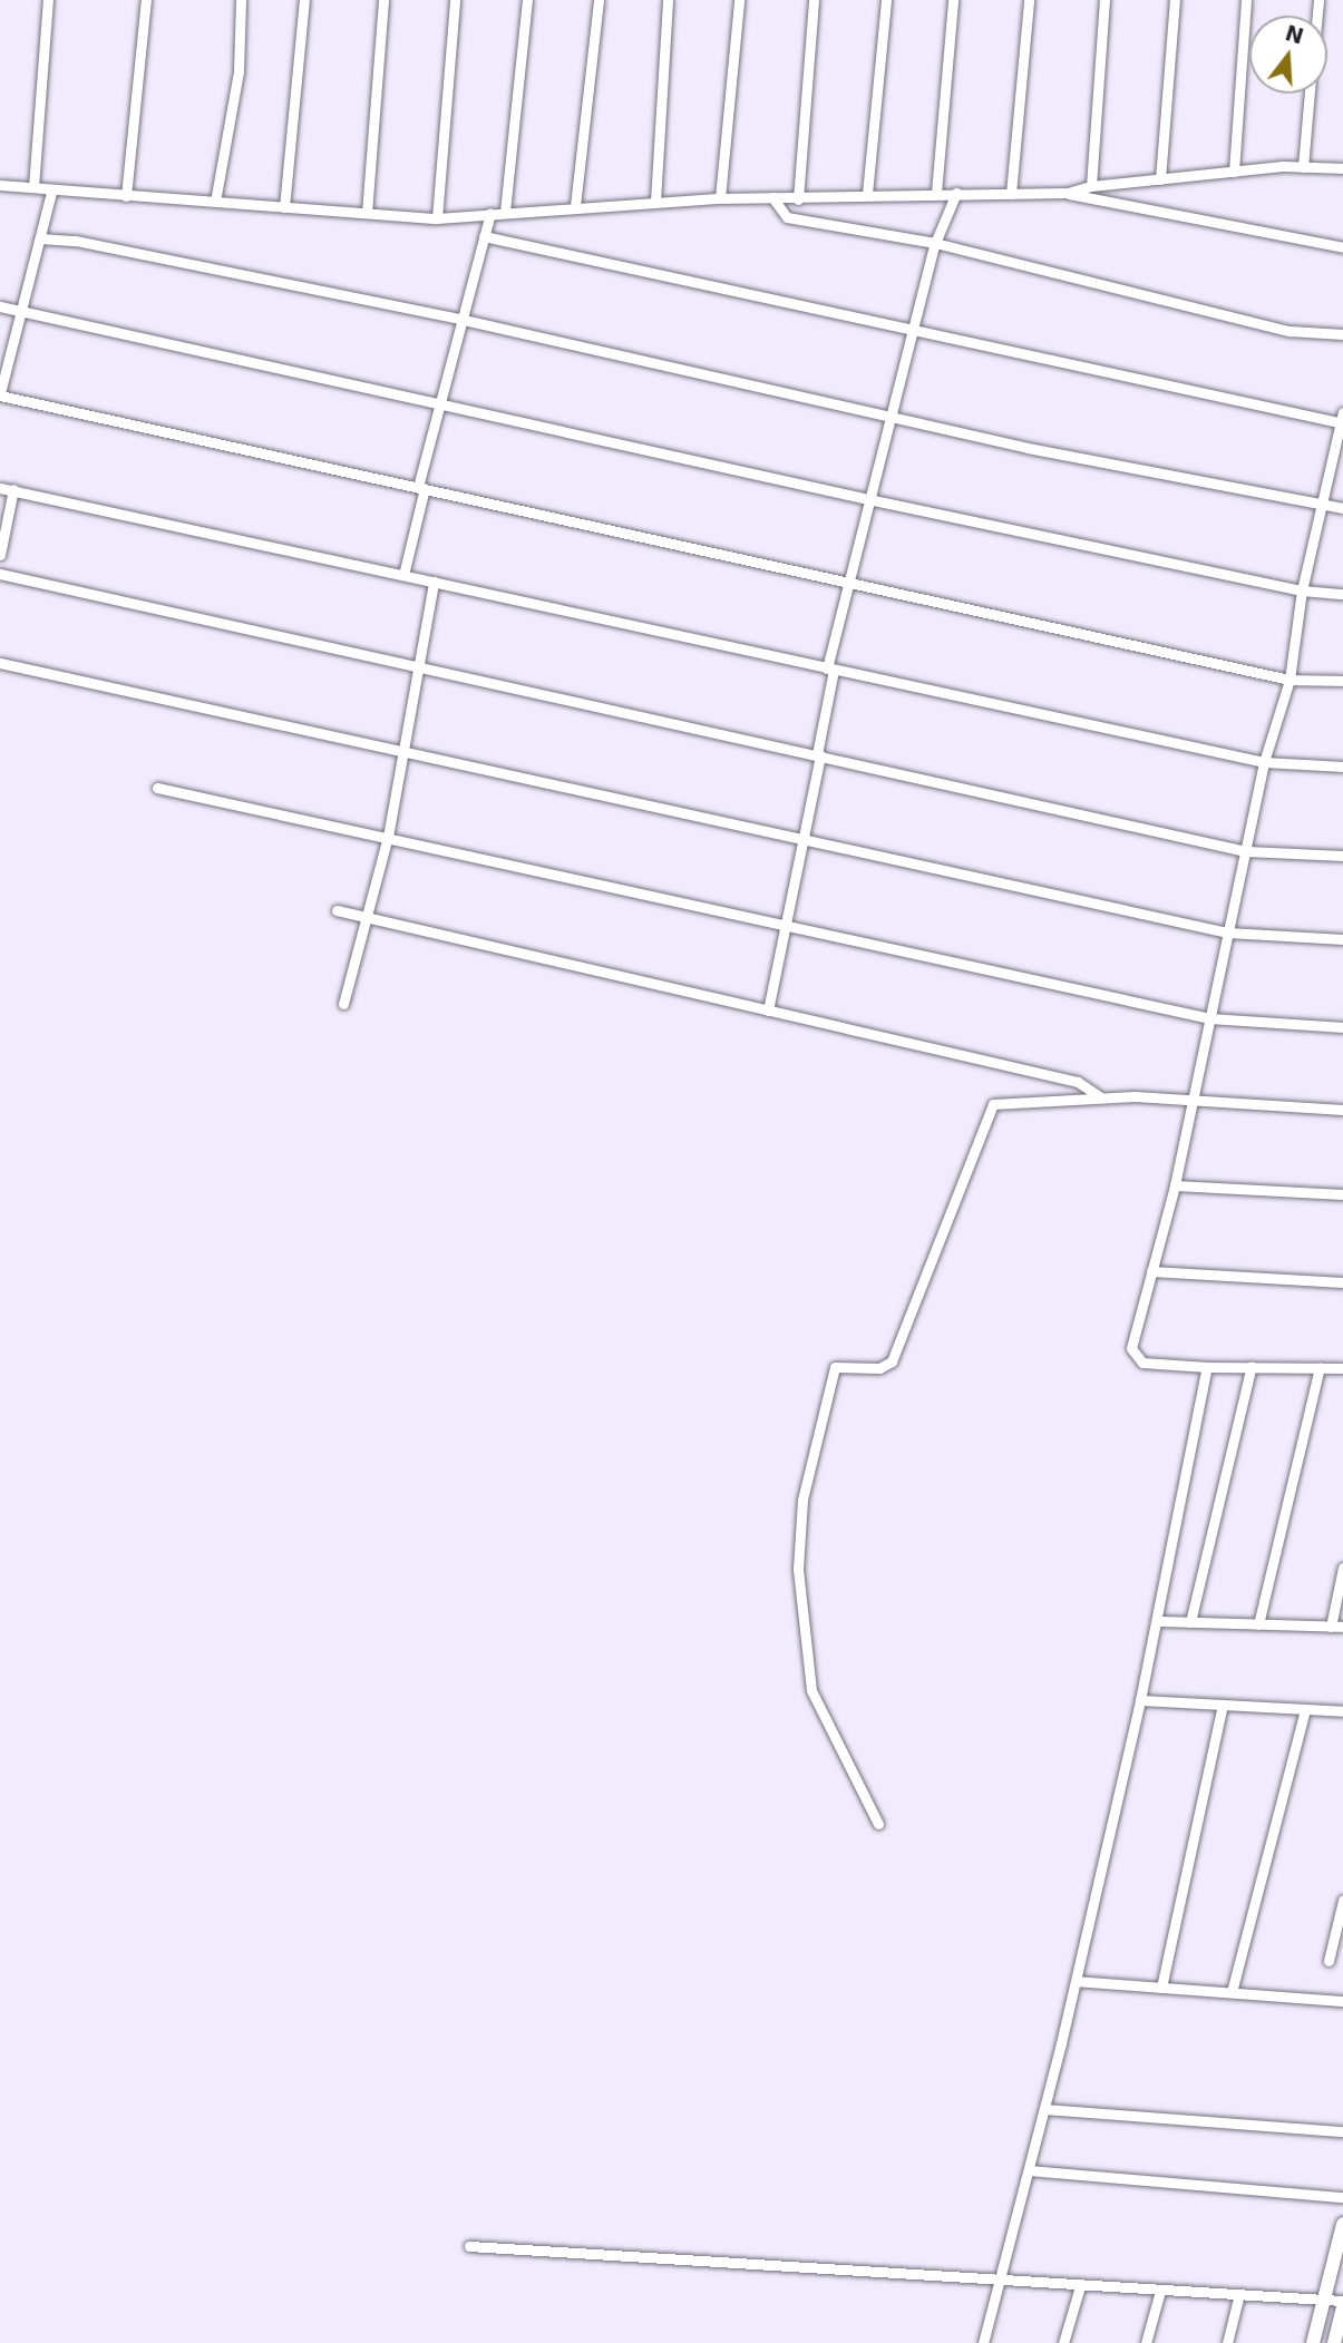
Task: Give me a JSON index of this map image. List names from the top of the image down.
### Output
{
  "north": "top"
}
